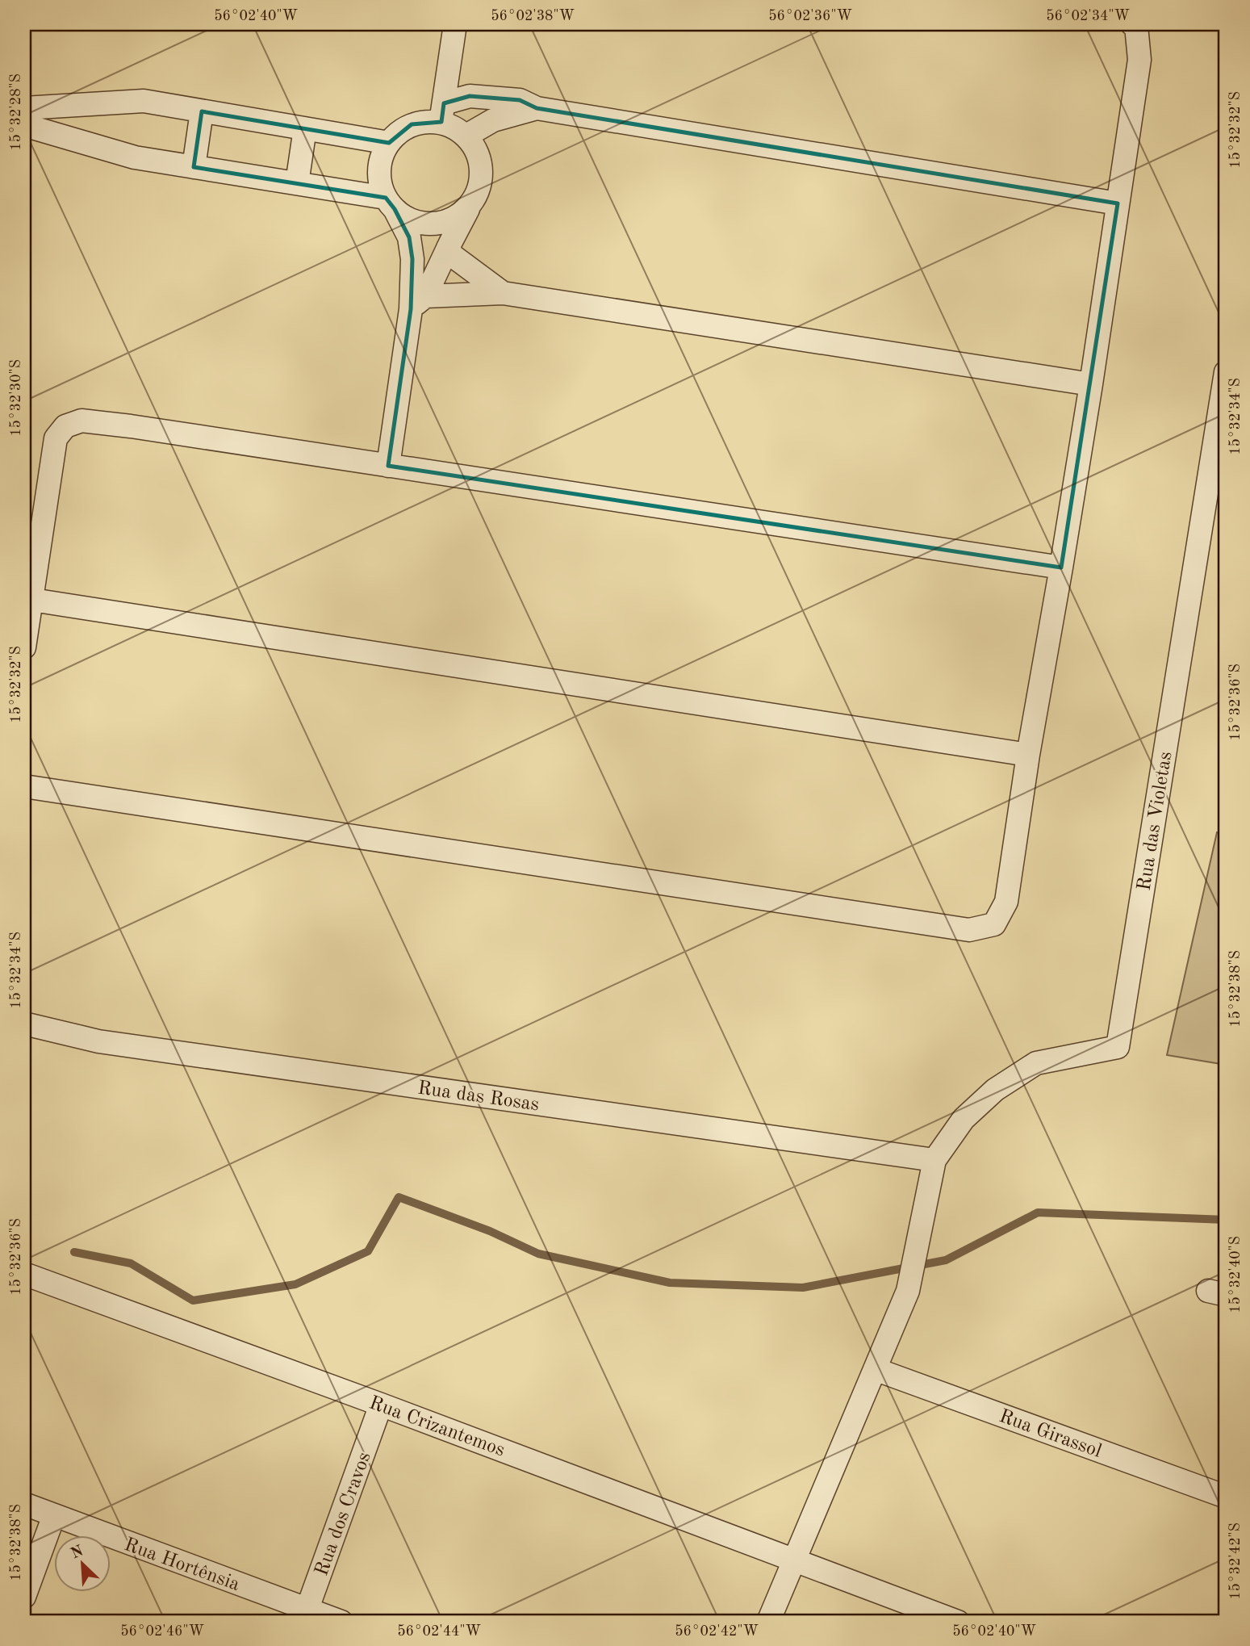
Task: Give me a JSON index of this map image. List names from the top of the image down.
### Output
{
  "streets": {
    "street": [
      "Rua das Violetas",
      "Rua das Rosas",
      "Rua Crizantemos",
      "Rua Girassol",
      "Rua dos Cravos",
      "Rua Hortênsia"
    ]
  },
  "crossings": [
    ["Rua das Violetas", "Rua das Rosas"],
    ["Rua Crizantemos", "Rua dos Cravos"],
    ["Rua dos Cravos", "Rua Hortênsia"]
  ],
  "north": "top left",
  "coordinates": [
    "56°02'40\"W",
    "56°02'38\"W",
    "56°02'36\"W",
    "56°02'34\"W",
    "15°32'28\"S",
    "15°32'32\"S",
    "15°32'30\"S",
    "15°32'34\"S",
    "15°32'36\"S",
    "15°32'38\"S",
    "15°32'40\"S",
    "15°32'42\"S",
    "56°02'46\"W",
    "56°02'44\"W",
    "56°02'42\"W"
  ]
}
